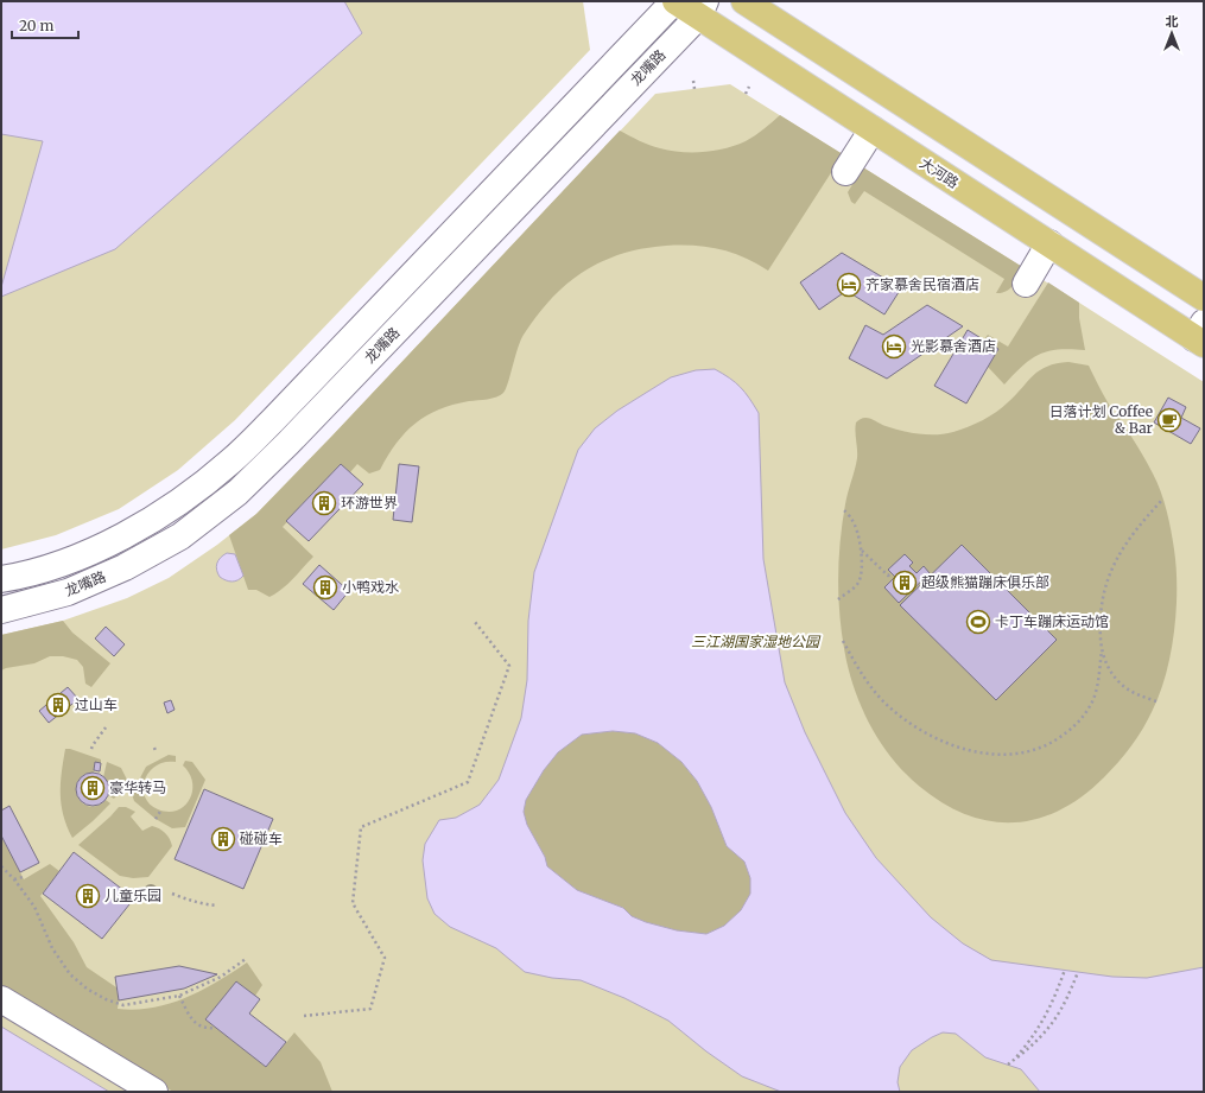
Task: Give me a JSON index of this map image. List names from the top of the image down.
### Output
{
  "streets": {
    "main road": ["大河路"],
    "street": ["龙嘴路"]
  },
  "crossings": [
    ["龙嘴路", "大河路"]
  ],
  "parks": ["三江湖国家湿地公园"],
  "places": {
    "hotel": ["齐家慕舍民宿酒店", "光影慕舍酒店"],
    "cafe": ["日落计划 Coffee & Bar"],
    "building": [
      "环游世界",
      "超级熊猫蹦床俱乐部",
      "小鸭戏水",
      "过山车",
      "豪华转马",
      "碰碰车",
      "儿童乐园"
    ],
    "sports": ["卡丁车蹦床运动馆"]
  },
  "scale_bar": "20 m",
  "north": "top"
}
